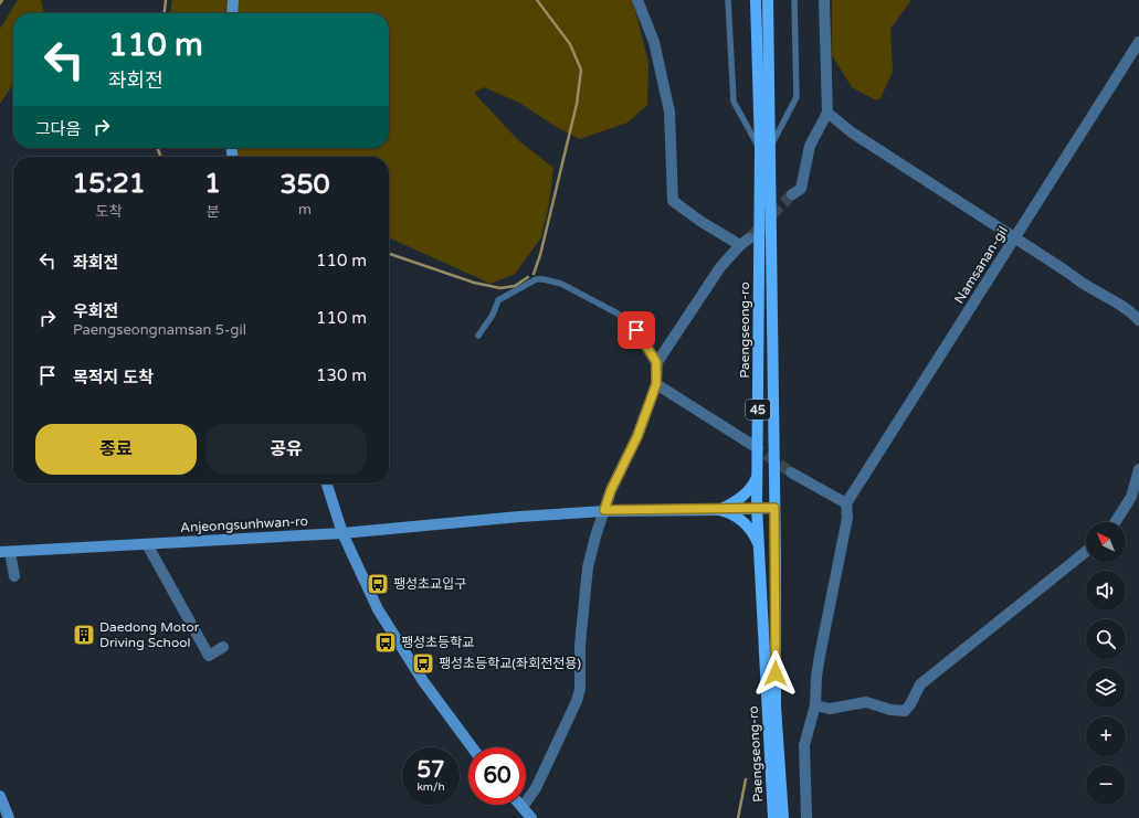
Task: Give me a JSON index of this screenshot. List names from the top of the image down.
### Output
{
  "streets": {
    "main road": ["Paengseong-ro", "45", "Anjeongsunhwan-ro"],
    "street": ["Namsanan-gil"]
  },
  "crossings": [
    ["Paengseong-ro", "Anjeongsunhwan-ro"]
  ],
  "places": {
    "bus stop": ["팽성초교입구", "팽성초등학교", "팽성초등학교(좌회전전용)"],
    "building": ["Daedong Motor Driving School"]
  },
  "north": "top left",
  "page": {
    "turn": ["110 m", "좌회전"],
    "then": "그다음",
    "eta": [
      "15:21",
      "도착",
      "1",
      "분",
      "350",
      "m"
    ],
    "list": [
      {
        "name": "좌회전",
        "value": "110 m"
      },
      {
        "name": "우회전",
        "note": "Paengseongnamsan 5-gil",
        "value": "110 m"
      },
      {
        "name": "목적지 도착",
        "value": "130 m"
      }
    ],
    "buttons": ["종료", "공유"],
    "map_buttons": ["+", "−"],
    "speed": "57 km/h",
    "limit": "60"
  }
}
